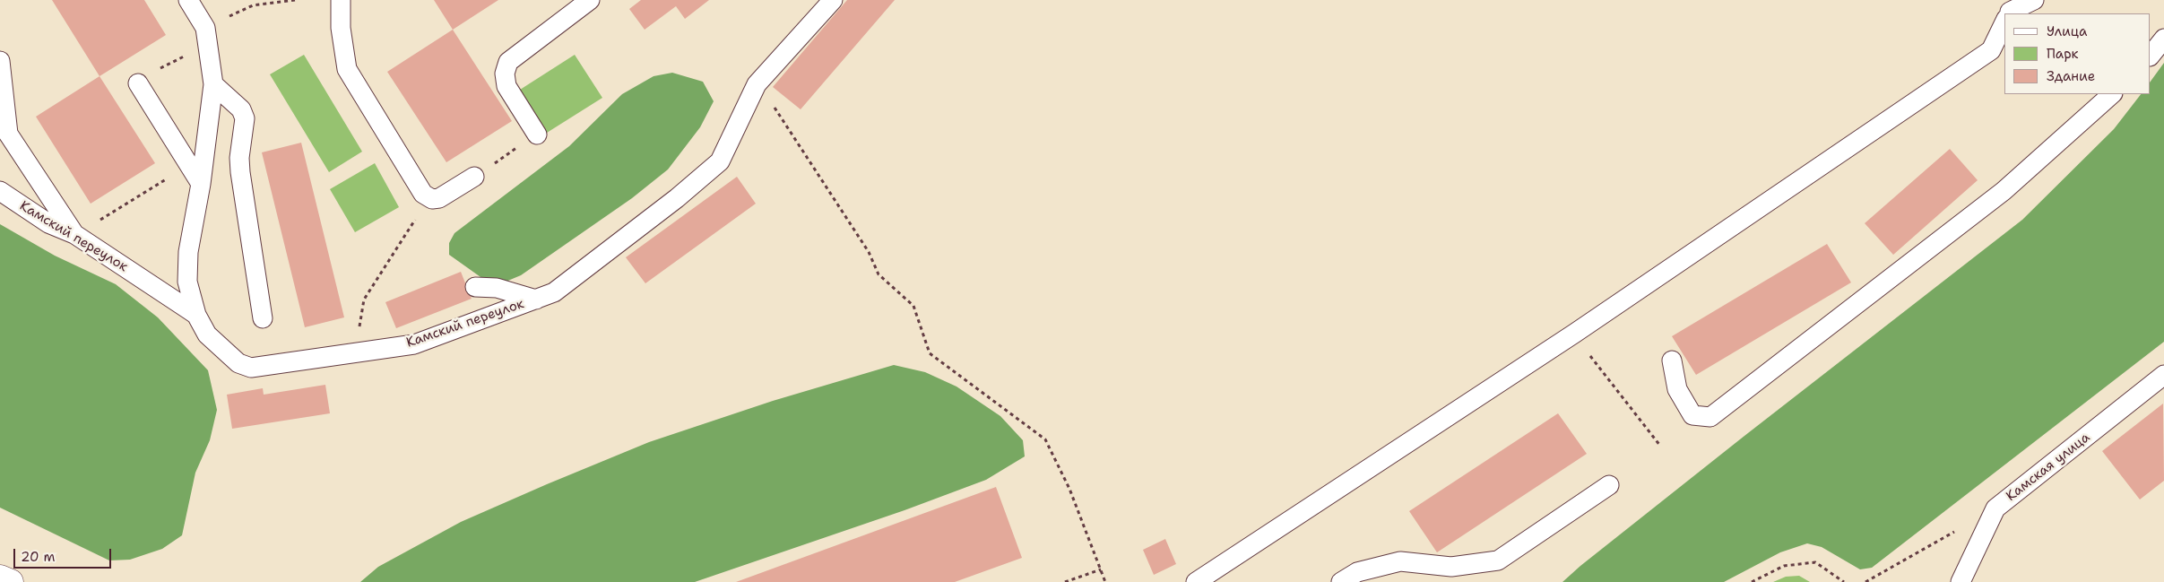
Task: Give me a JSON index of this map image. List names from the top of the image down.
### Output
{
  "streets": {
    "lane": ["Камский переулок", "Камская улица"]
  },
  "legend": ["Улица", "Парк", "Здание"],
  "scale_bar": "20 m"
}
